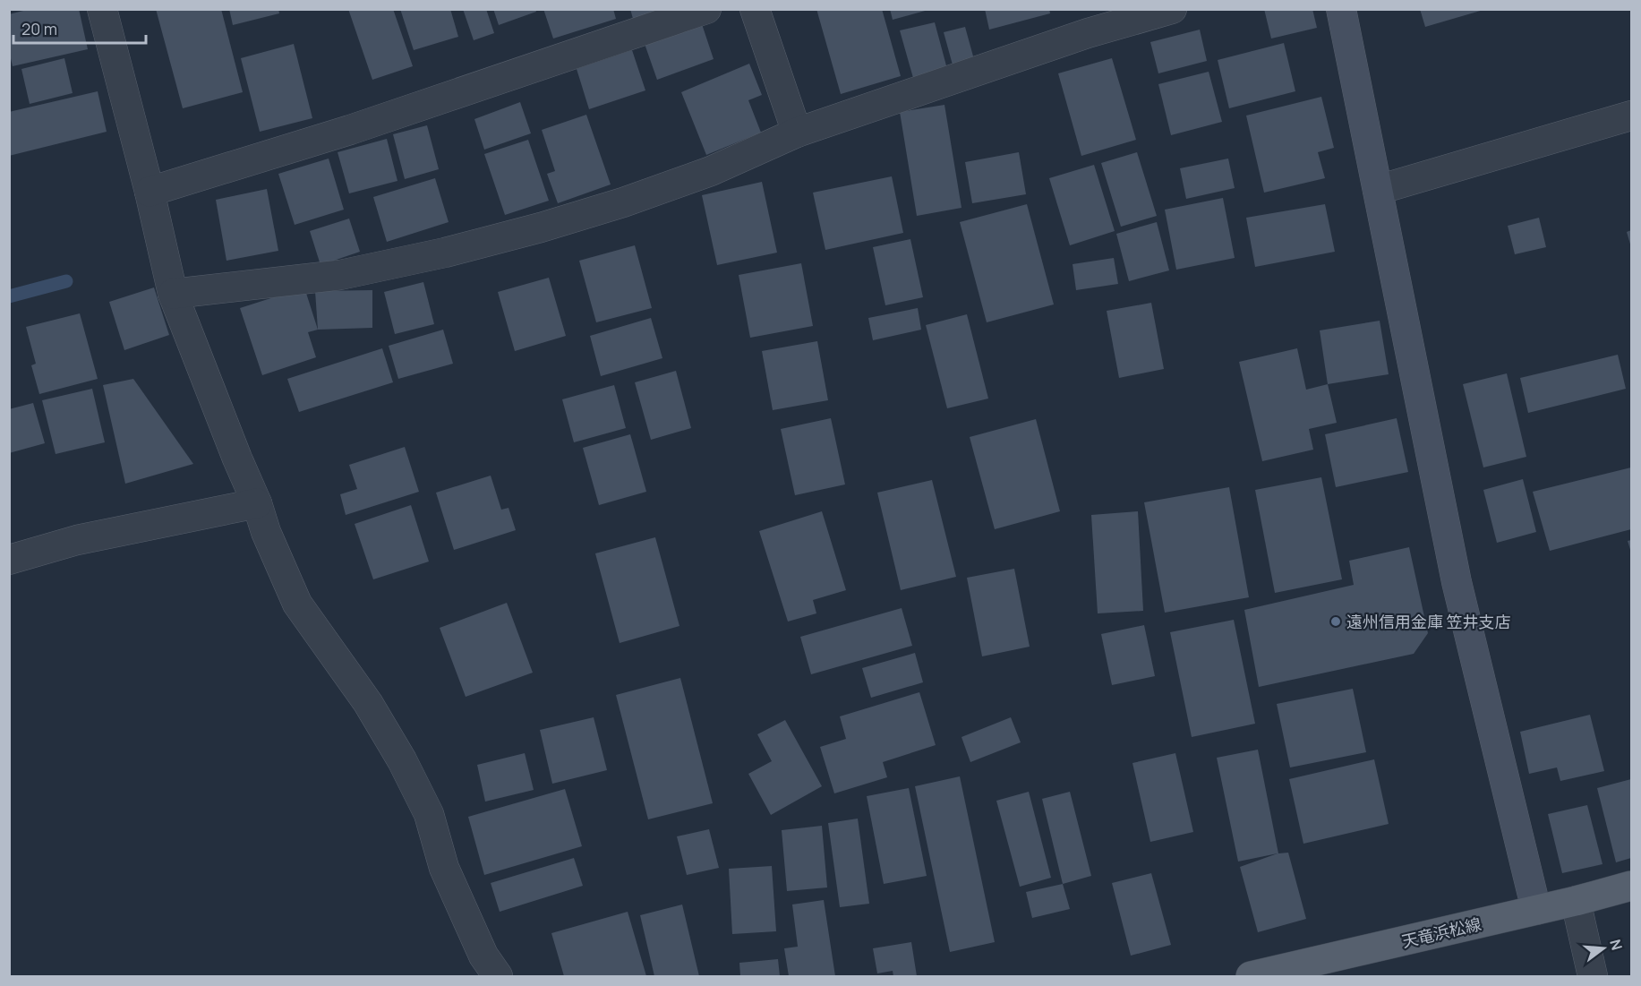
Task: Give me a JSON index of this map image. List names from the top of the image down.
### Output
{
  "streets": {
    "main road": ["天竜浜松線"]
  },
  "places": ["遠州信用金庫 笠井支店"],
  "scale_bar": "20 m",
  "north": "right"
}
